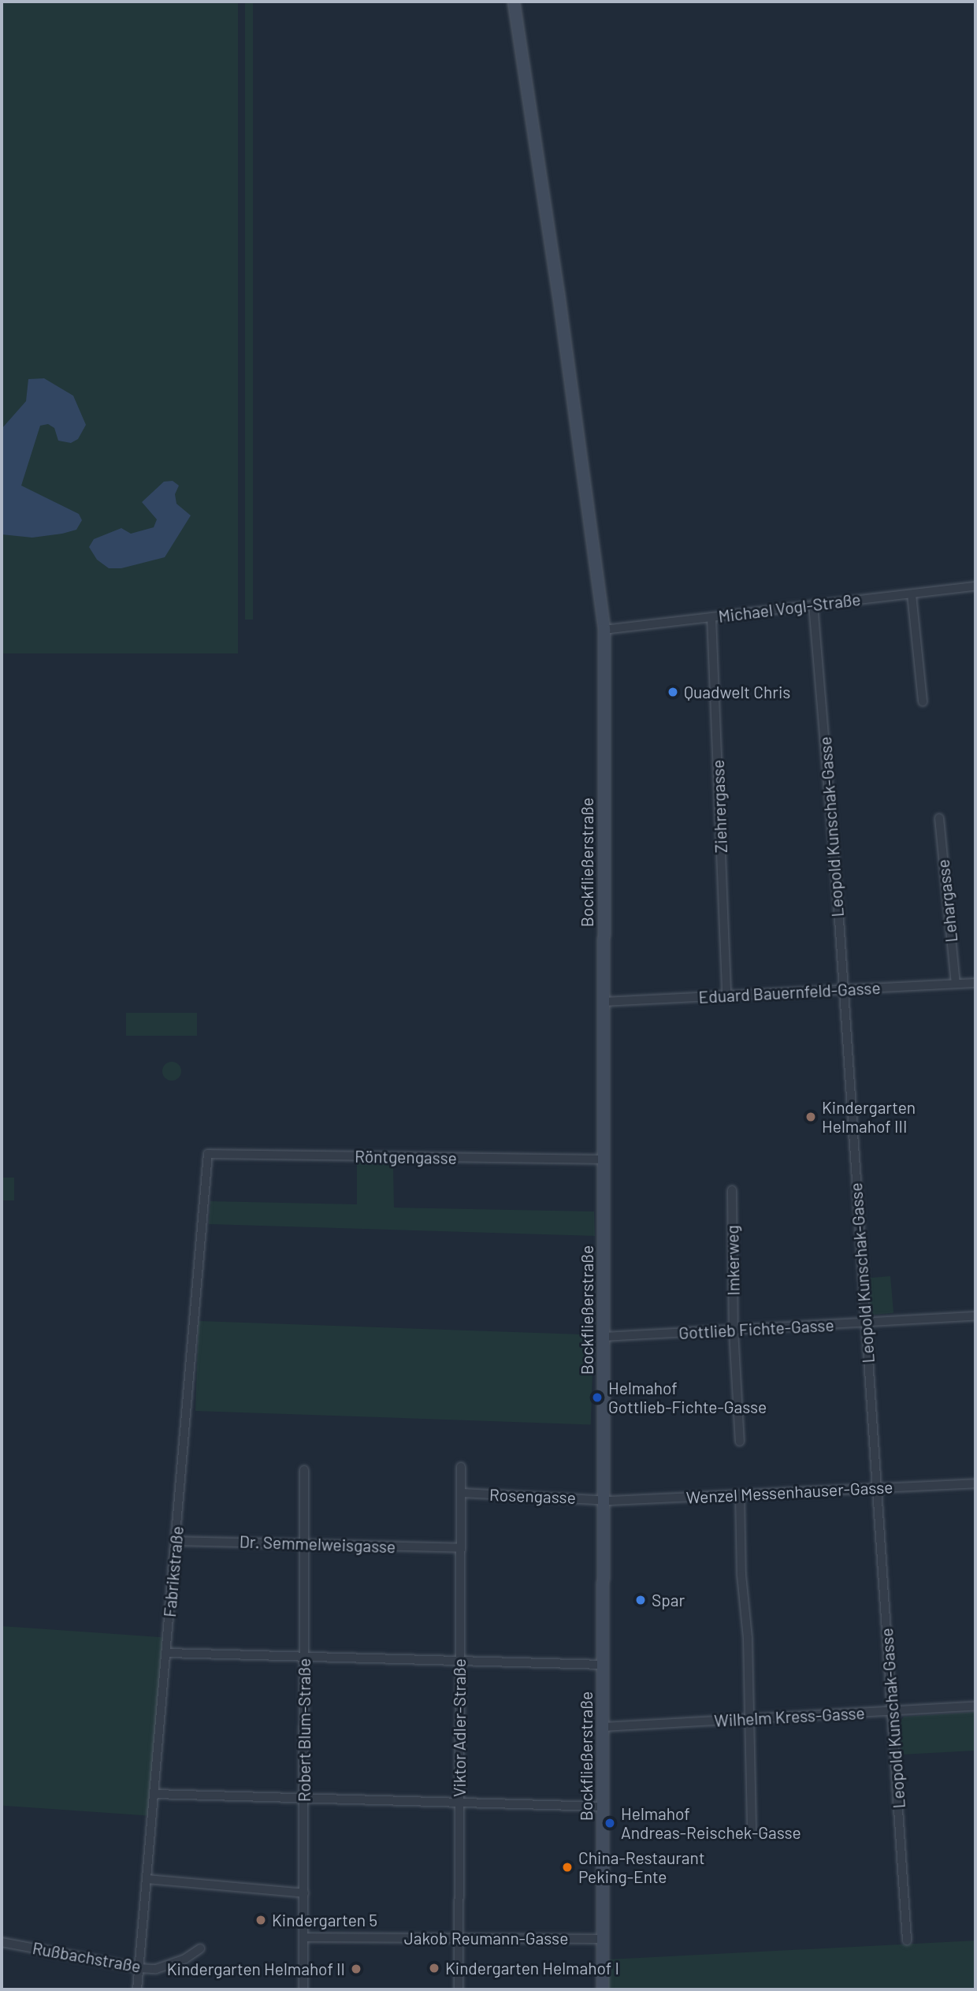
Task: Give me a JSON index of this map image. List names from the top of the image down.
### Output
{
  "streets": {
    "main road": ["Bockfließerstraße"],
    "street": [
      "Michael Vogl-Straße",
      "Ziehrergasse",
      "Leopold Kunschak-Gasse",
      "Lehargasse",
      "Eduard Bauernfeld-Gasse",
      "Röntgengasse",
      "Imkerweg",
      "Gottlieb Fichte-Gasse",
      "Wenzel Messenhauser-Gasse",
      "Rosengasse",
      "Dr. Semmelweisgasse",
      "Fabrikstraße",
      "Wilhelm Kress-Gasse",
      "Viktor Adler-Straße",
      "Robert Blum-Straße",
      "Jakob Reumann-Gasse",
      "Rußbachstraße"
    ]
  },
  "crossings": [
    ["Michael Vogl-Straße", "Ziehrergasse"],
    ["Michael Vogl-Straße", "Leopold Kunschak-Gasse"],
    ["Michael Vogl-Straße", "Bockfließerstraße"],
    ["Ziehrergasse", "Eduard Bauernfeld-Gasse"],
    ["Leopold Kunschak-Gasse", "Eduard Bauernfeld-Gasse"],
    ["Leopold Kunschak-Gasse", "Gottlieb Fichte-Gasse"],
    ["Leopold Kunschak-Gasse", "Wenzel Messenhauser-Gasse"],
    ["Leopold Kunschak-Gasse", "Wilhelm Kress-Gasse"],
    ["Bockfließerstraße", "Eduard Bauernfeld-Gasse"],
    ["Bockfließerstraße", "Röntgengasse"],
    ["Bockfließerstraße", "Gottlieb Fichte-Gasse"],
    ["Bockfließerstraße", "Wenzel Messenhauser-Gasse"],
    ["Bockfließerstraße", "Rosengasse"],
    ["Bockfließerstraße", "Wilhelm Kress-Gasse"],
    ["Bockfließerstraße", "Jakob Reumann-Gasse"],
    ["Lehargasse", "Eduard Bauernfeld-Gasse"],
    ["Röntgengasse", "Fabrikstraße"],
    ["Imkerweg", "Gottlieb Fichte-Gasse"],
    ["Wenzel Messenhauser-Gasse", "Rosengasse"],
    ["Rosengasse", "Viktor Adler-Straße"],
    ["Dr. Semmelweisgasse", "Fabrikstraße"],
    ["Dr. Semmelweisgasse", "Viktor Adler-Straße"],
    ["Dr. Semmelweisgasse", "Robert Blum-Straße"],
    ["Fabrikstraße", "Rußbachstraße"],
    ["Viktor Adler-Straße", "Jakob Reumann-Gasse"],
    ["Robert Blum-Straße", "Jakob Reumann-Gasse"]
  ],
  "places": [
    "Quadwelt Chris",
    "Kindergarten Helmahof III",
    "Helmahof Gottlieb-Fichte-Gasse",
    "Spar",
    "Helmahof Andreas-Reischek-Gasse",
    "China-Restaurant Peking-Ente",
    "Kindergarten 5",
    "Kindergarten Helmahof I",
    "Kindergarten Helmahof II"
  ]
}
